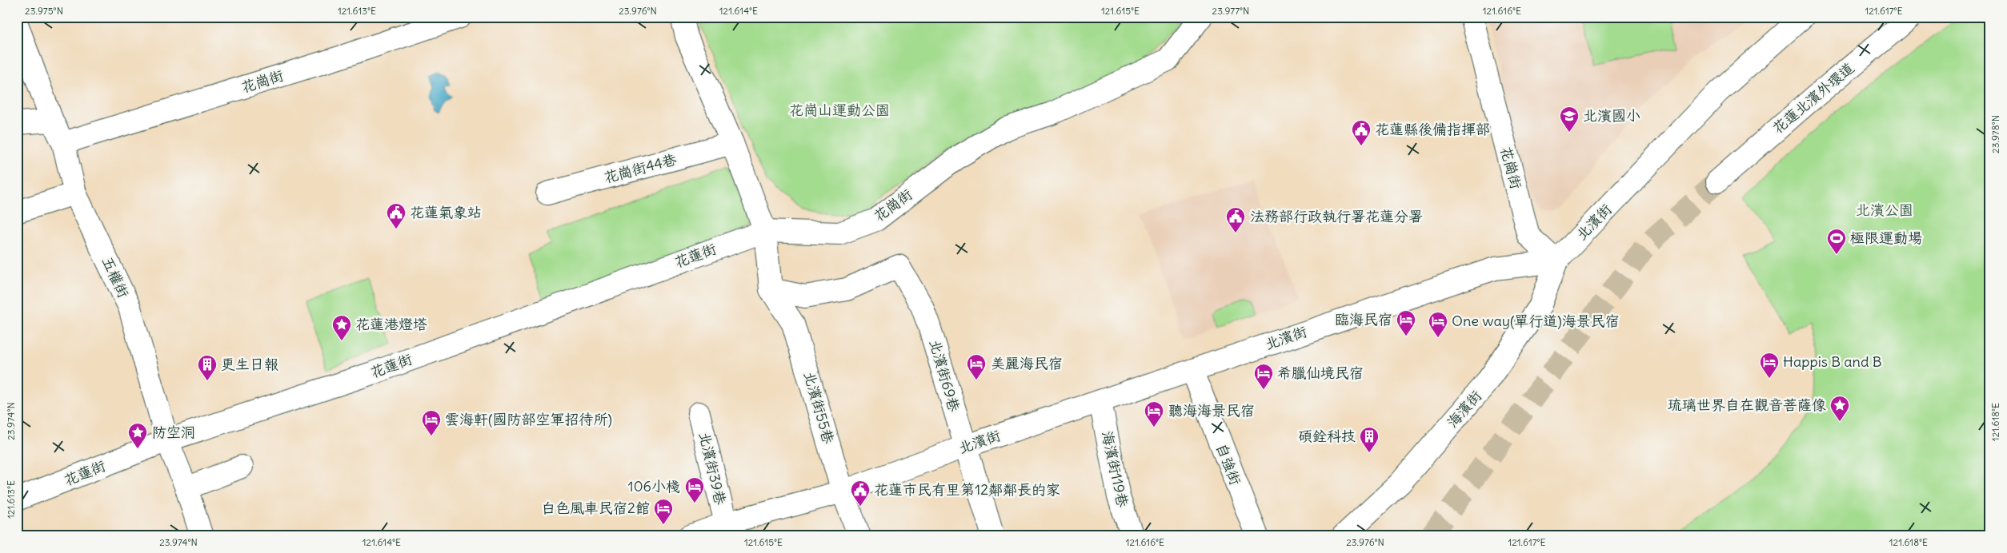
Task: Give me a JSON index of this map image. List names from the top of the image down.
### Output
{
  "streets": {
    "street": [
      "花崗街",
      "花蓮北濱外環道",
      "花崗街44巷",
      "北濱街",
      "花蓮街",
      "五權街",
      "北濱街69巷",
      "北濱街55巷",
      "海濱街",
      "自強街",
      "北濱街39巷",
      "海濱街119巷"
    ]
  },
  "crossings": [
    ["花崗街", "北濱街"],
    ["花崗街", "花蓮街"],
    ["花崗街", "五權街"],
    ["花崗街", "海濱街"],
    ["北濱街", "北濱街69巷"],
    ["北濱街", "北濱街55巷"],
    ["北濱街", "海濱街"],
    ["北濱街", "自強街"],
    ["北濱街", "北濱街39巷"],
    ["北濱街", "海濱街119巷"],
    ["花蓮街", "五權街"],
    ["北濱街69巷", "北濱街55巷"]
  ],
  "parks": ["花崗山運動公園", "北濱公園"],
  "places": {
    "school or university": ["北濱國小"],
    "public building": [
      "花蓮縣後備指揮部",
      "花蓮氣象站",
      "法務部行政執行署花蓮分署",
      "花蓮市民有里第12鄰鄰長的家"
    ],
    "sports": ["極限運動場"],
    "hotel": [
      "臨海民宿",
      "One way(單行道)海景民宿",
      "Happis B and B",
      "美麗海民宿",
      "希臘仙境民宿",
      "聽海海景民宿",
      "雲海軒(國防部空軍招待所)",
      "106小棧",
      "白色風車民宿2館"
    ],
    "place": ["花蓮港燈塔", "琉璃世界自在觀音菩薩像", "防空洞"],
    "building": ["更生日報", "碩銓科技"]
  },
  "coordinates": [
    "23.975°N",
    "121.613°E",
    "23.976°N",
    "121.614°E",
    "121.615°E",
    "23.977°N",
    "121.616°E",
    "121.617°E",
    "23.978°N",
    "23.974°N",
    "121.618°E"
  ]
}
